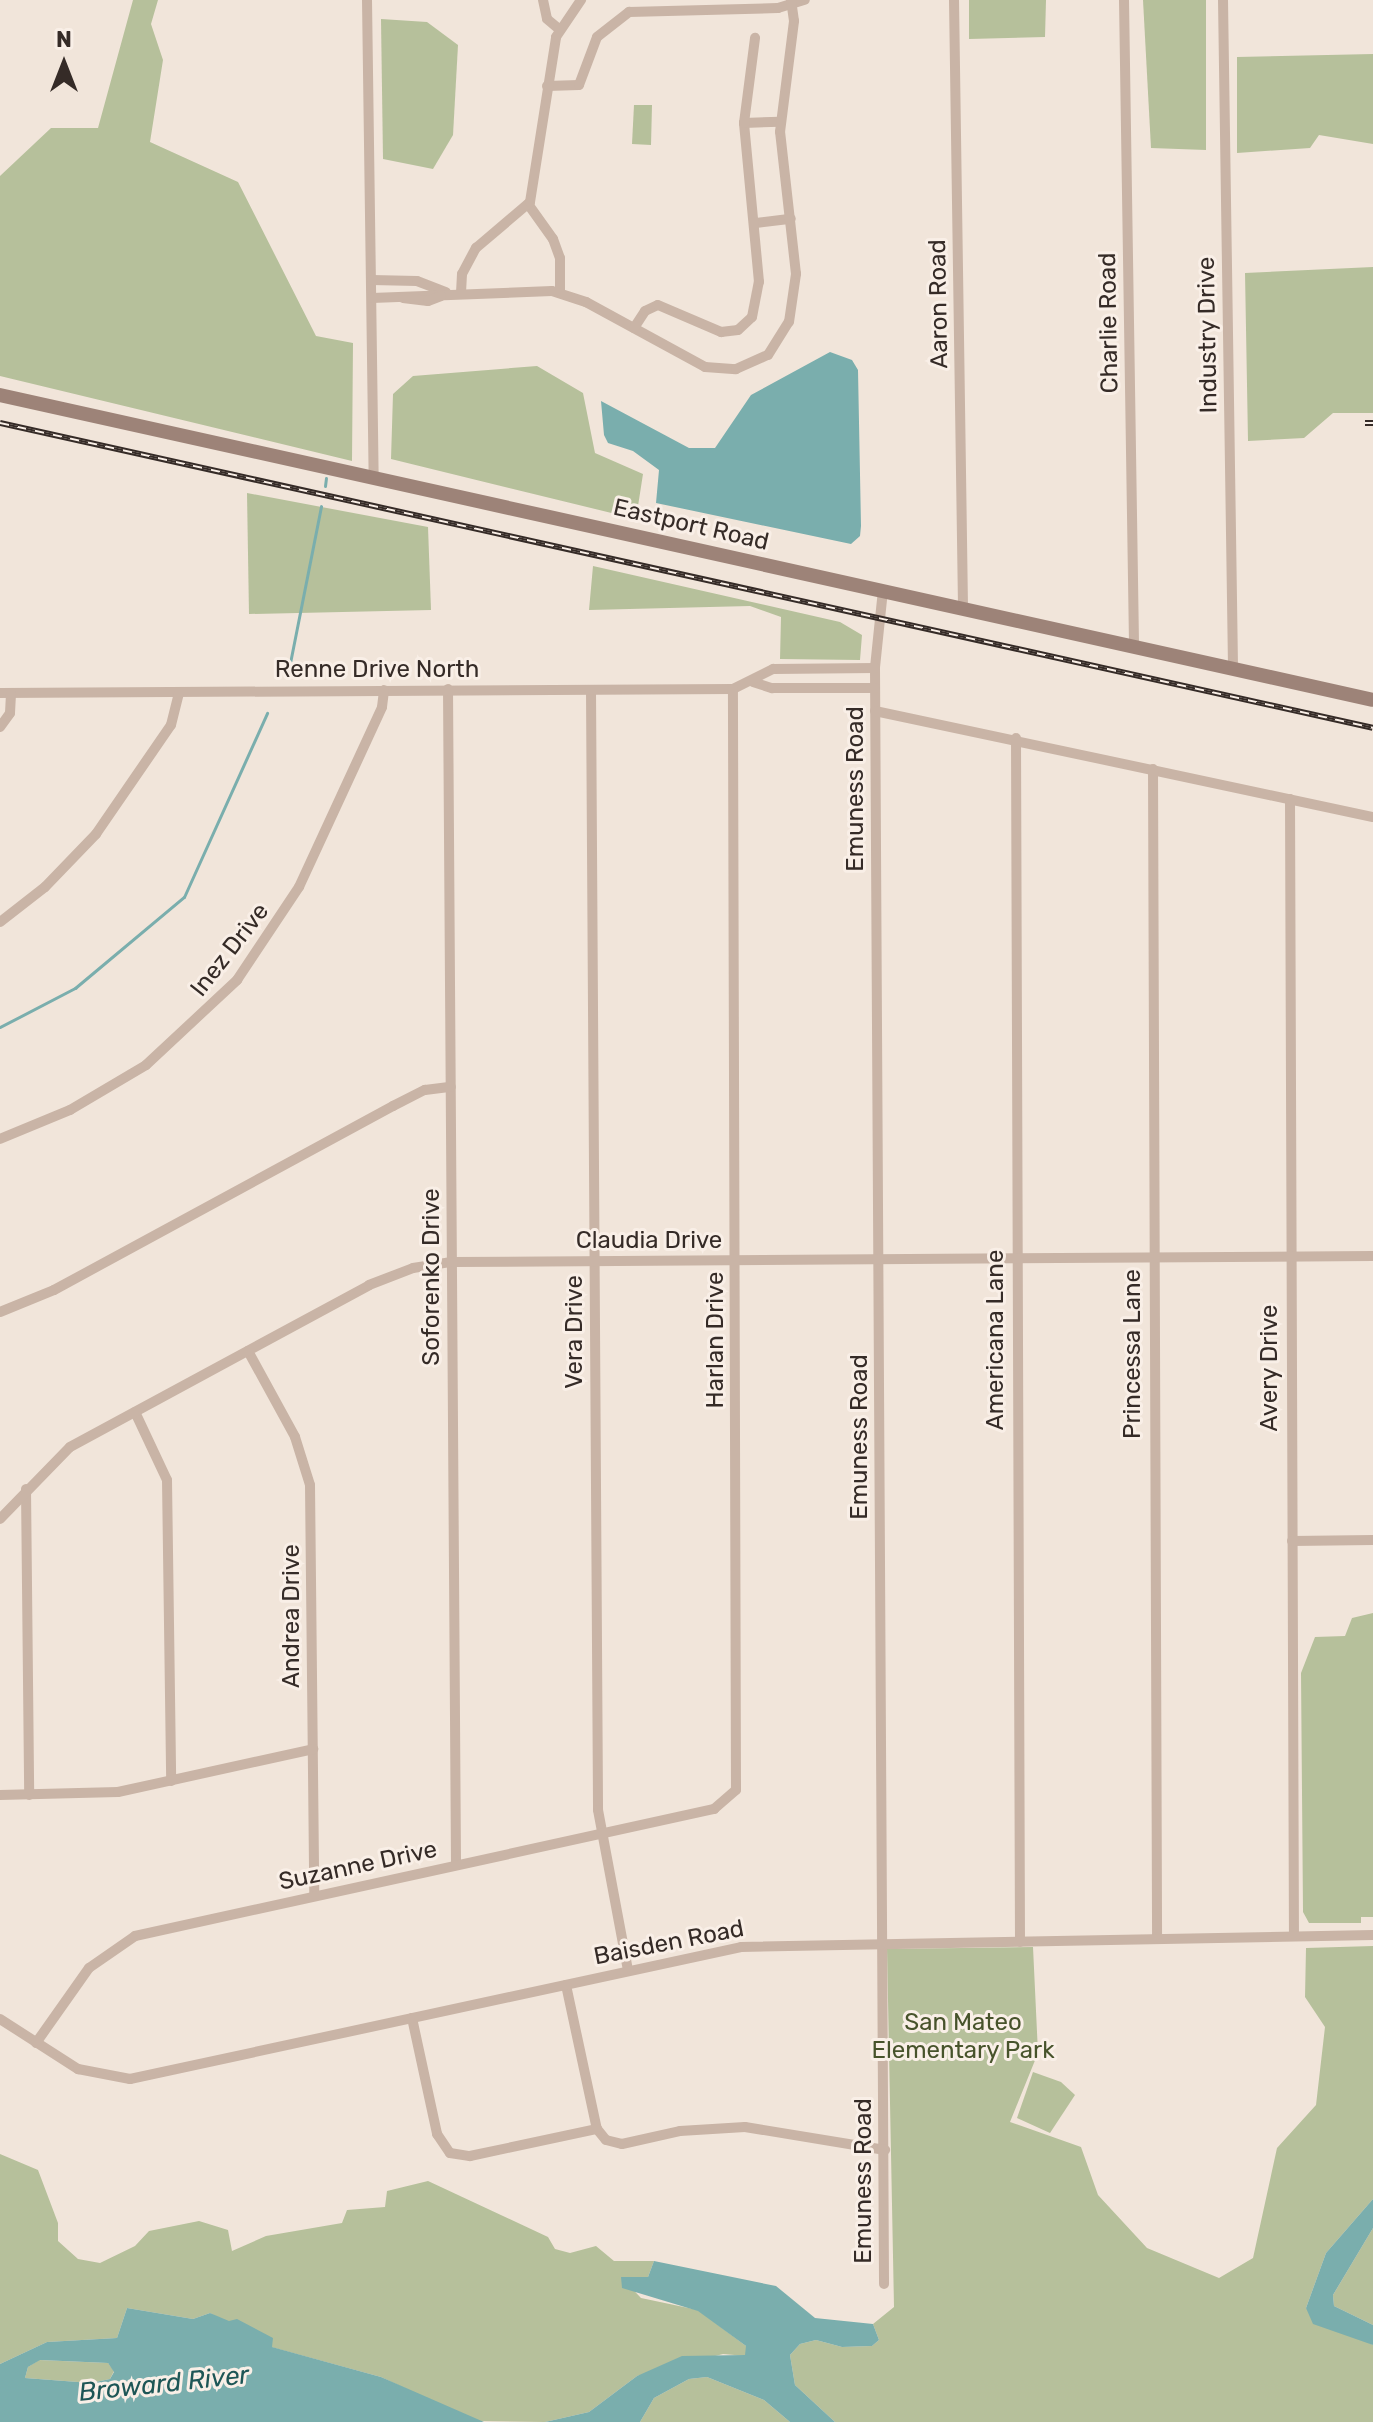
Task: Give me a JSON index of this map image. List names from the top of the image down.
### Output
{
  "streets": {
    "street": [
      "Aaron Road",
      "Charlie Road",
      "Industry Drive",
      "Eastport Road",
      "Renne Drive North",
      "Emuness Road",
      "Inez Drive",
      "Claudia Drive",
      "Soforenko Drive",
      "Vera Drive",
      "Harlan Drive",
      "Americana Lane",
      "Princessa Lane",
      "Avery Drive",
      "Andrea Drive",
      "Suzanne Drive",
      "Baisden Road"
    ]
  },
  "crossings": [
    ["Aaron Road", "Eastport Road"],
    ["Charlie Road", "Eastport Road"],
    ["Industry Drive", "Eastport Road"],
    ["Eastport Road", "Emuness Road"],
    ["Renne Drive North", "Emuness Road"],
    ["Renne Drive North", "Inez Drive"],
    ["Renne Drive North", "Soforenko Drive"],
    ["Renne Drive North", "Vera Drive"],
    ["Renne Drive North", "Harlan Drive"],
    ["Emuness Road", "Claudia Drive"],
    ["Emuness Road", "Baisden Road"],
    ["Claudia Drive", "Soforenko Drive"],
    ["Claudia Drive", "Vera Drive"],
    ["Claudia Drive", "Harlan Drive"],
    ["Claudia Drive", "Americana Lane"],
    ["Claudia Drive", "Princessa Lane"],
    ["Claudia Drive", "Avery Drive"],
    ["Claudia Drive", "Andrea Drive"],
    ["Soforenko Drive", "Suzanne Drive"],
    ["Vera Drive", "Suzanne Drive"],
    ["Vera Drive", "Baisden Road"],
    ["Harlan Drive", "Suzanne Drive"],
    ["Americana Lane", "Baisden Road"],
    ["Princessa Lane", "Baisden Road"],
    ["Avery Drive", "Baisden Road"],
    ["Andrea Drive", "Suzanne Drive"],
    ["Suzanne Drive", "Baisden Road"]
  ],
  "water": ["Broward River"],
  "parks": ["San Mateo Elementary Park"],
  "north": "top"
}
